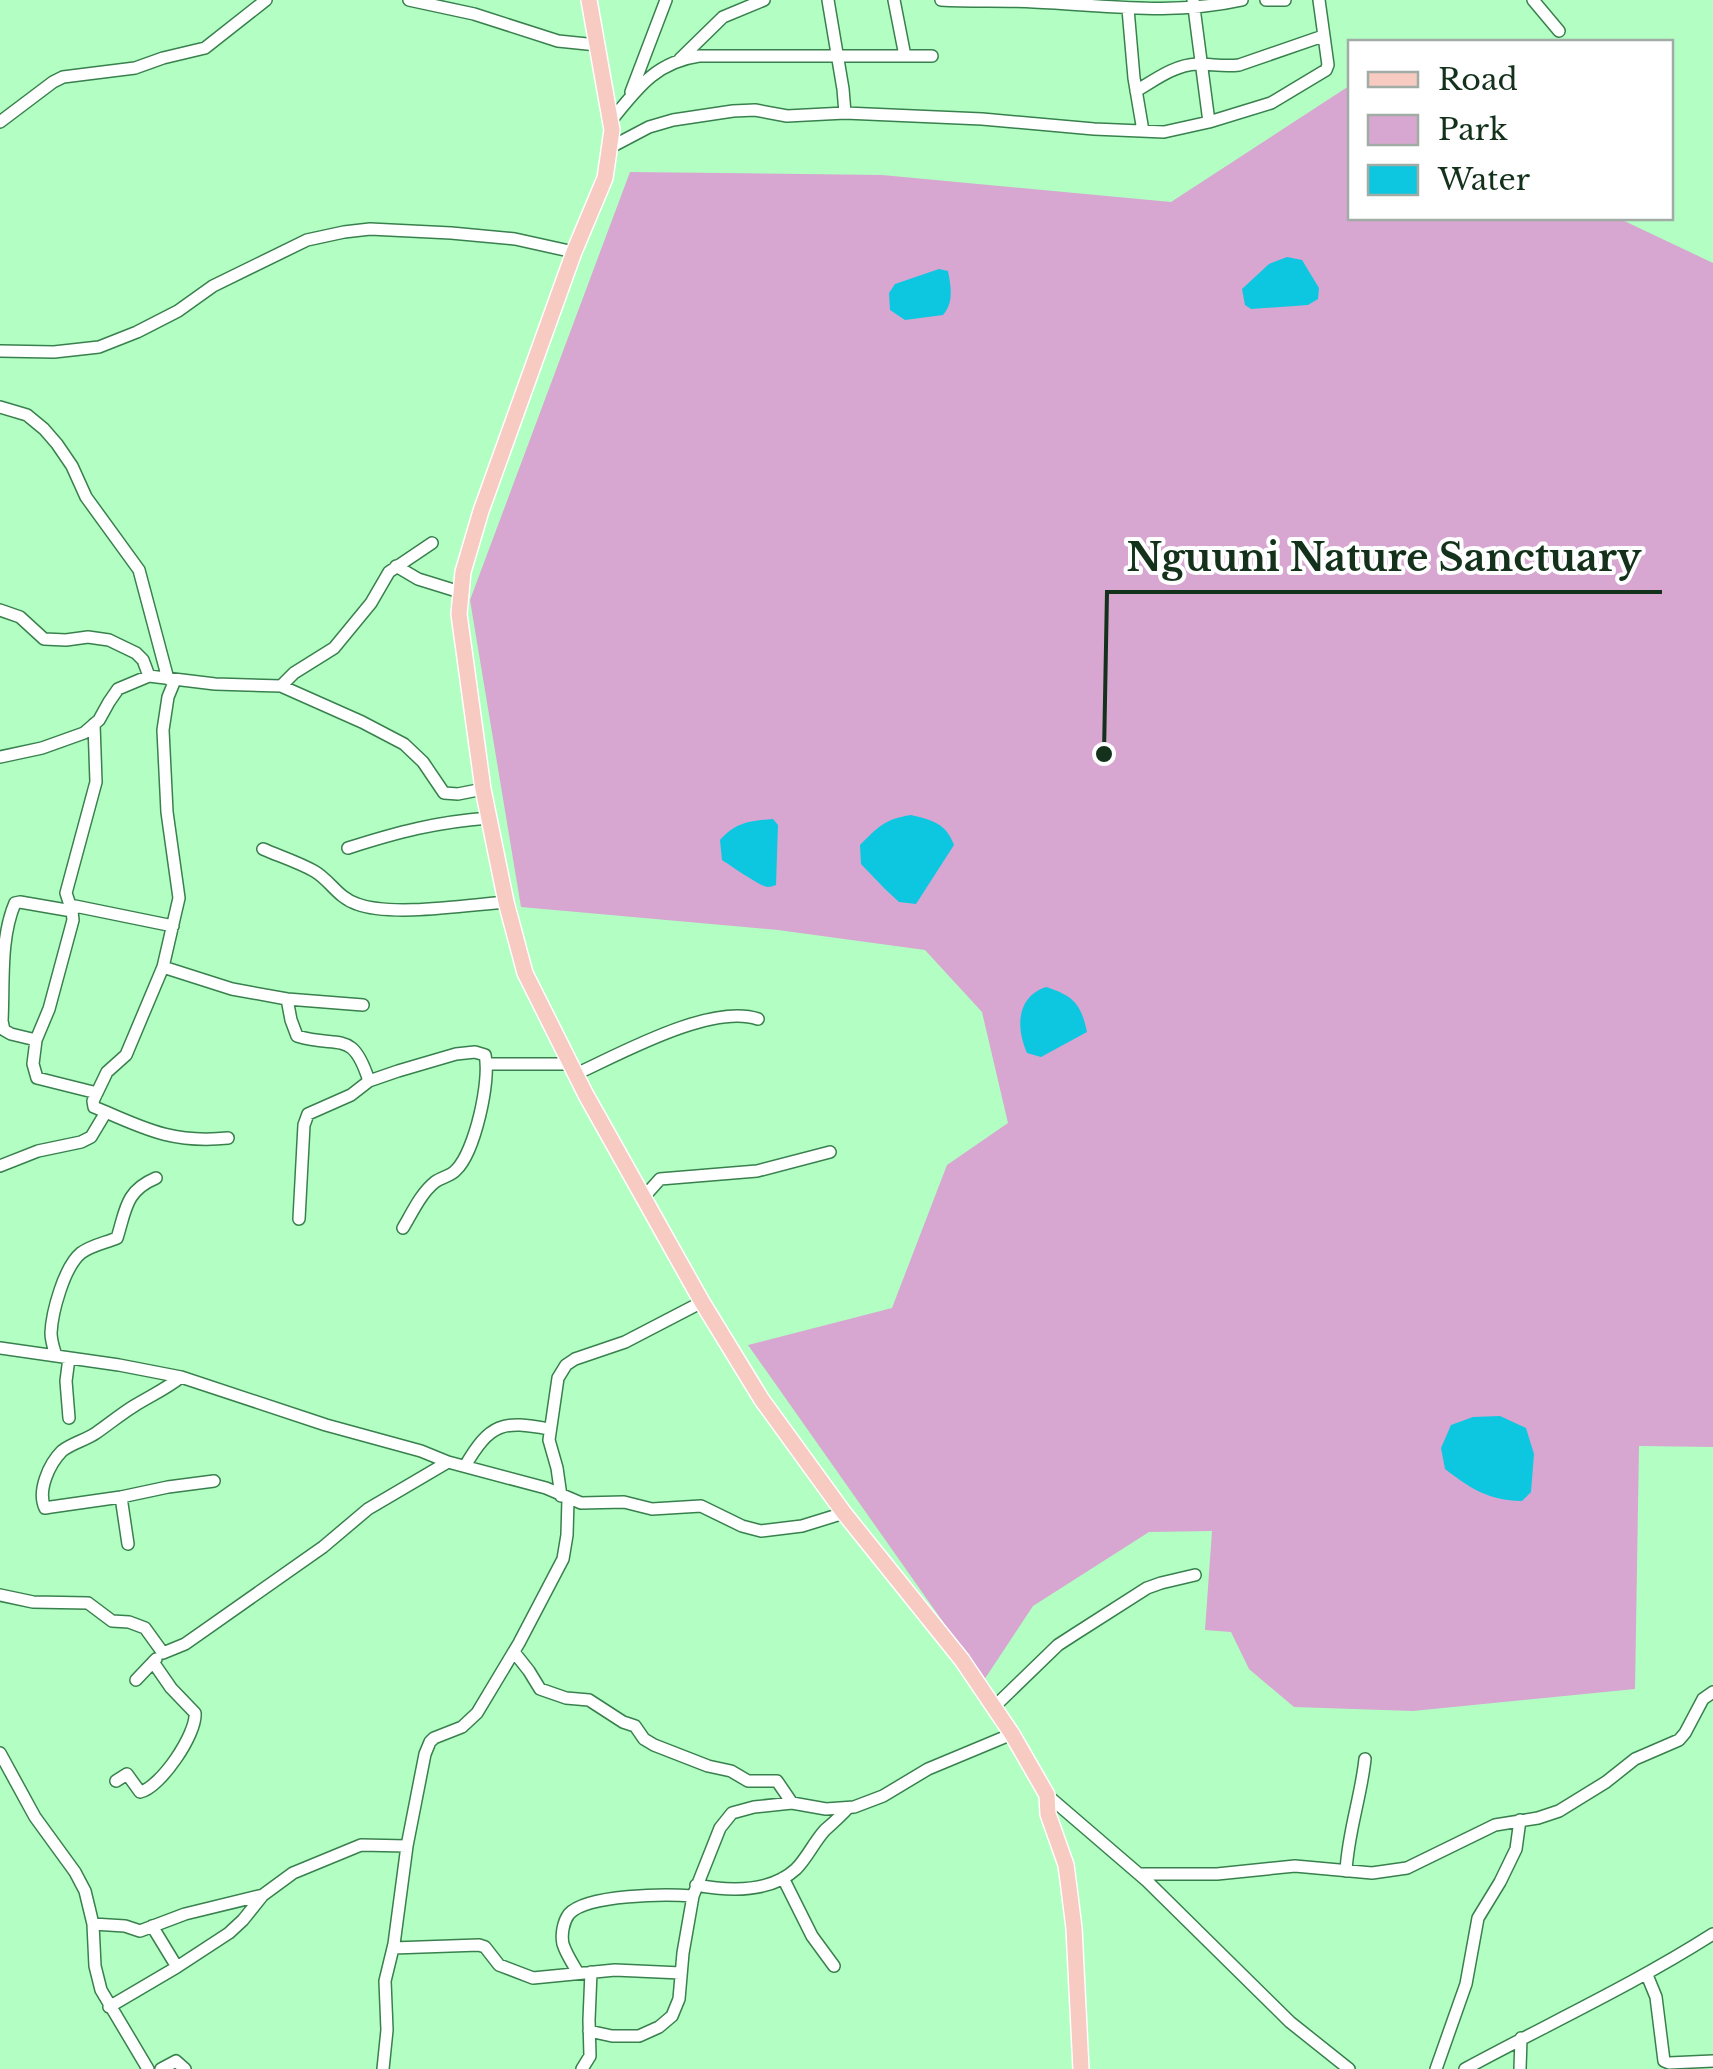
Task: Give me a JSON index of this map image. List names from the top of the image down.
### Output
{
  "places": ["Nguuni Nature Sanctuary"],
  "legend": ["Road", "Park", "Water"]
}
